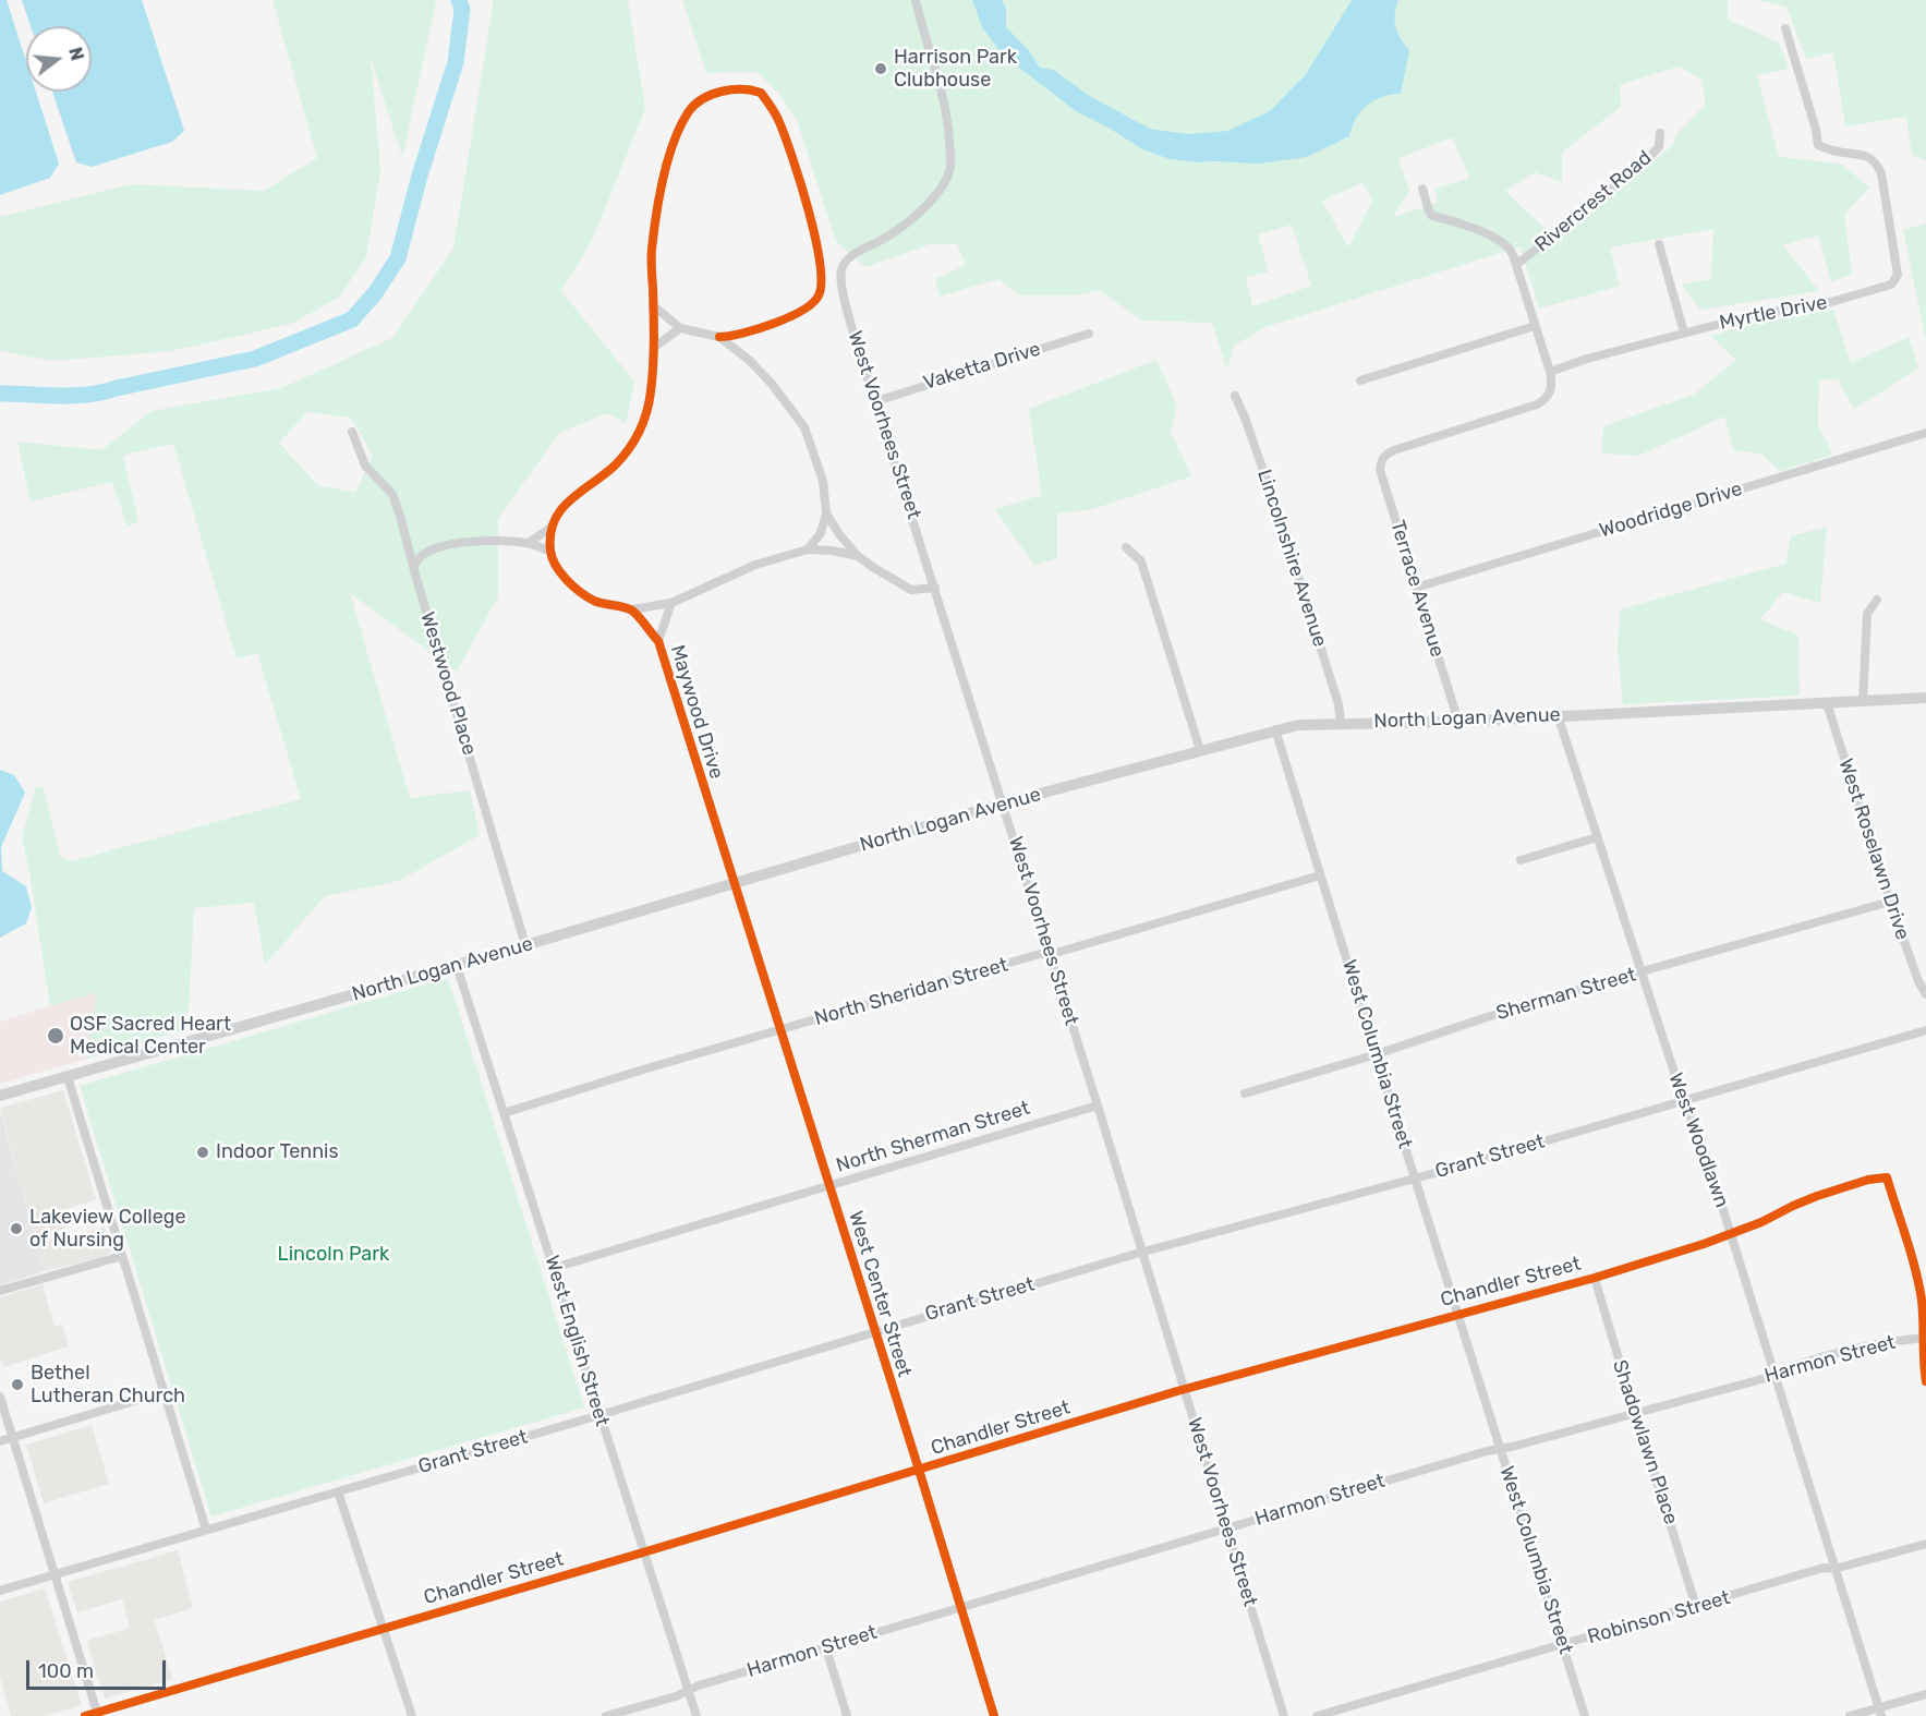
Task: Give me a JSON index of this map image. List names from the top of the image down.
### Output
{
  "streets": {
    "street": [
      "Rivercrest Road",
      "Myrtle Drive",
      "Vaketta Drive",
      "West Voorhees Street",
      "Woodridge Drive",
      "Lincolnshire Avenue",
      "Terrace Avenue",
      "Westwood Place",
      "Maywood Drive",
      "North Logan Avenue",
      "West Roselawn Drive",
      "North Sheridan Street",
      "Sherman Street",
      "West Columbia Street",
      "North Sherman Street",
      "West Woodlawn",
      "Grant Street",
      "Chandler Street",
      "West Center Street",
      "West English Street",
      "Harmon Street",
      "Shadowlawn Place",
      "Robinson Street"
    ]
  },
  "crossings": [
    ["Rivercrest Road", "Myrtle Drive"],
    ["Rivercrest Road", "Terrace Avenue"],
    ["Myrtle Drive", "Terrace Avenue"],
    ["Vaketta Drive", "West Voorhees Street"],
    ["West Voorhees Street", "North Logan Avenue"],
    ["West Voorhees Street", "North Sheridan Street"],
    ["West Voorhees Street", "North Sherman Street"],
    ["West Voorhees Street", "Grant Street"],
    ["West Voorhees Street", "Chandler Street"],
    ["West Voorhees Street", "Harmon Street"],
    ["Woodridge Drive", "Terrace Avenue"],
    ["Lincolnshire Avenue", "North Logan Avenue"],
    ["Terrace Avenue", "North Logan Avenue"],
    ["Westwood Place", "North Logan Avenue"],
    ["Maywood Drive", "North Logan Avenue"],
    ["Maywood Drive", "West Center Street"],
    ["North Logan Avenue", "West Roselawn Drive"],
    ["North Logan Avenue", "West Columbia Street"],
    ["North Logan Avenue", "West Woodlawn"],
    ["North Logan Avenue", "West Center Street"],
    ["North Logan Avenue", "West English Street"],
    ["West Roselawn Drive", "Sherman Street"],
    ["North Sheridan Street", "West Columbia Street"],
    ["North Sheridan Street", "West Center Street"],
    ["North Sheridan Street", "West English Street"],
    ["Sherman Street", "West Columbia Street"],
    ["Sherman Street", "West Woodlawn"],
    ["West Columbia Street", "Grant Street"],
    ["West Columbia Street", "Chandler Street"],
    ["West Columbia Street", "Harmon Street"],
    ["West Columbia Street", "Robinson Street"],
    ["North Sherman Street", "West Center Street"],
    ["North Sherman Street", "West English Street"],
    ["West Woodlawn", "Grant Street"],
    ["West Woodlawn", "Chandler Street"],
    ["West Woodlawn", "Harmon Street"],
    ["West Woodlawn", "Robinson Street"],
    ["Grant Street", "West Center Street"],
    ["Grant Street", "West English Street"],
    ["Chandler Street", "West Center Street"],
    ["Chandler Street", "West English Street"],
    ["Chandler Street", "Harmon Street"],
    ["Chandler Street", "Shadowlawn Place"],
    ["West Center Street", "Harmon Street"],
    ["West English Street", "Harmon Street"],
    ["Harmon Street", "Shadowlawn Place"],
    ["Shadowlawn Place", "Robinson Street"]
  ],
  "parks": ["Lincoln Park"],
  "places": [
    "Harrison Park Clubhouse",
    "OSF Sacred Heart Medical Center",
    "Indoor Tennis",
    "Lakeview College of Nursing",
    "Bethel Lutheran Church"
  ],
  "scale_bar": "100 m",
  "north": "right"
}
